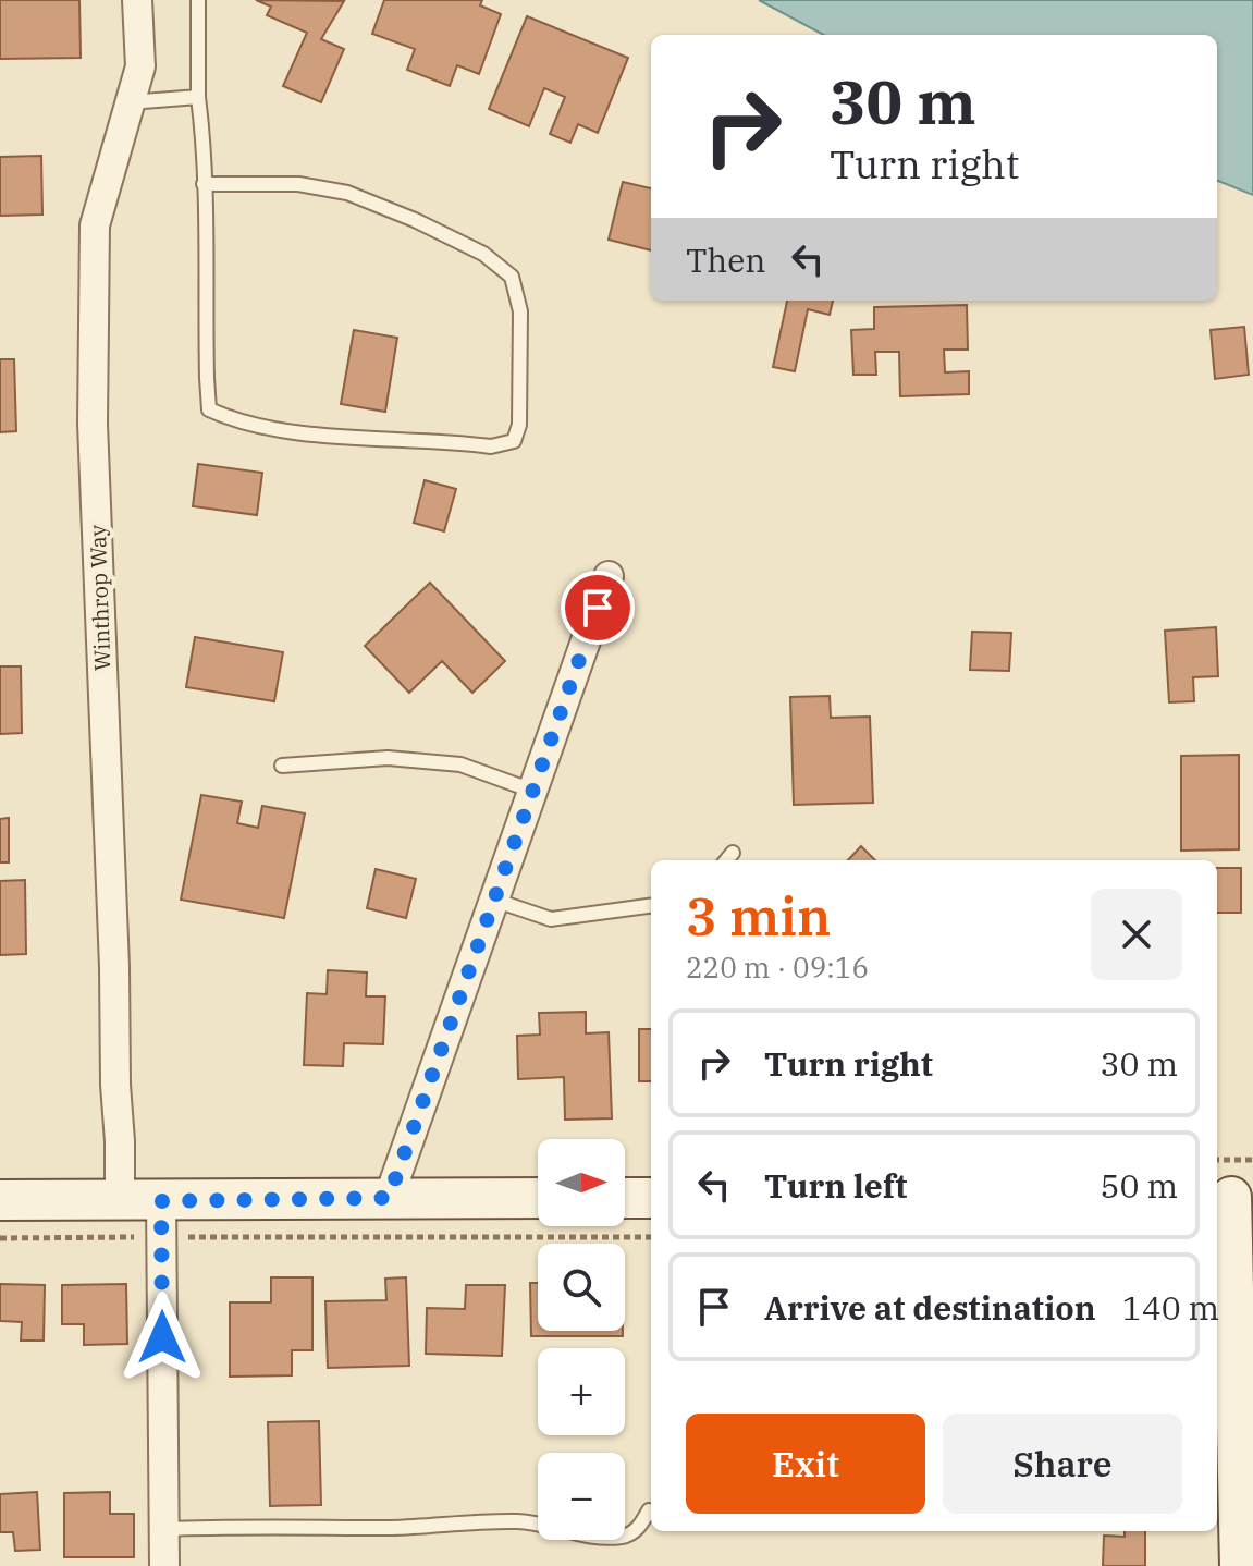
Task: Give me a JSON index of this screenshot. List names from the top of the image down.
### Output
{
  "streets": {
    "street": ["Winthrop Way"]
  },
  "north": "right",
  "page": {
    "turn": ["30 m", "Turn right"],
    "then": "Then",
    "heading": ["3 min", "220 m · 09:16"],
    "list": [
      {
        "name": "Turn right",
        "value": "30 m"
      },
      {
        "name": "Turn left",
        "value": "50 m"
      },
      {
        "name": "Arrive at destination",
        "value": "140 m"
      }
    ],
    "map_buttons": ["+", "−"],
    "buttons": ["Exit", "Share"]
  }
}
